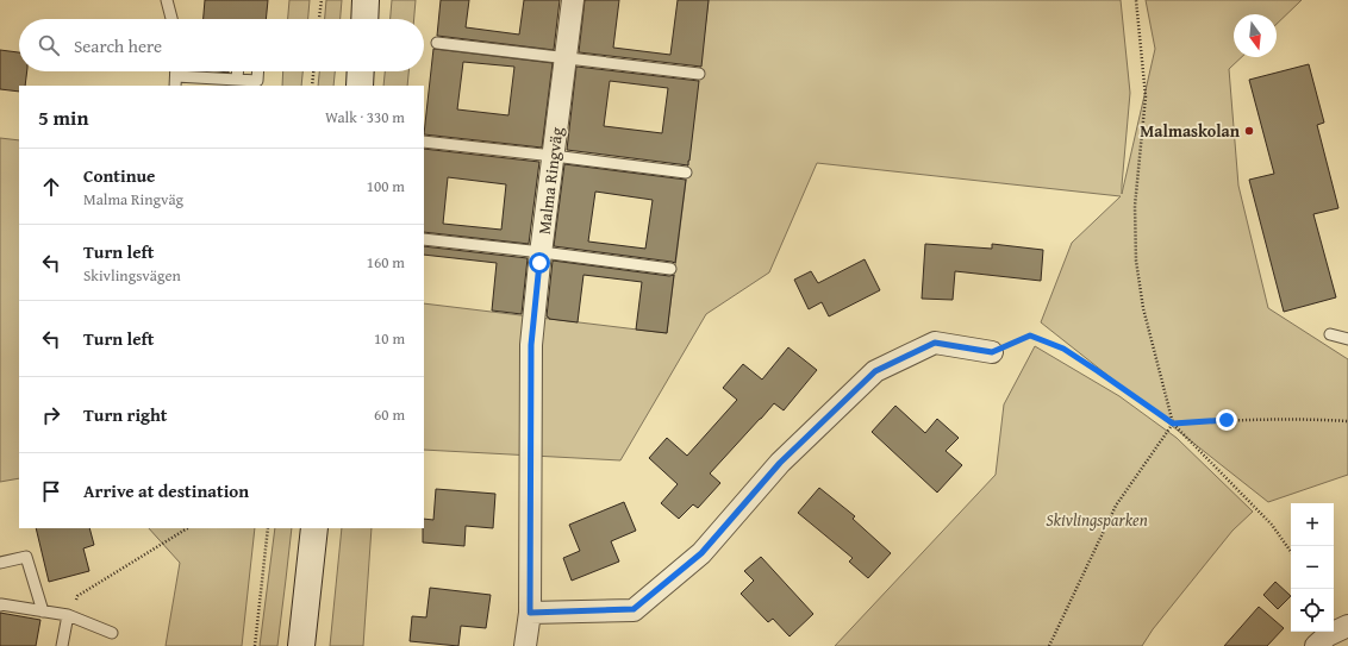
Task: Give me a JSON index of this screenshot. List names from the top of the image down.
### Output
{
  "streets": {
    "street": ["Malma Ringväg"]
  },
  "parks": ["Skivlingsparken"],
  "places": ["Malmaskolan"],
  "north": "bottom",
  "page": {
    "search": "Search here",
    "heading": ["5 min", "Walk · 330 m"],
    "list": [
      ["Continue", "Malma Ringväg", "100 m"],
      ["Turn left", "Skivlingsvägen", "160 m"],
      ["Turn left", "10 m"],
      ["Turn right", "60 m"],
      "Arrive at destination"
    ],
    "map_buttons": ["+", "−"]
  }
}
